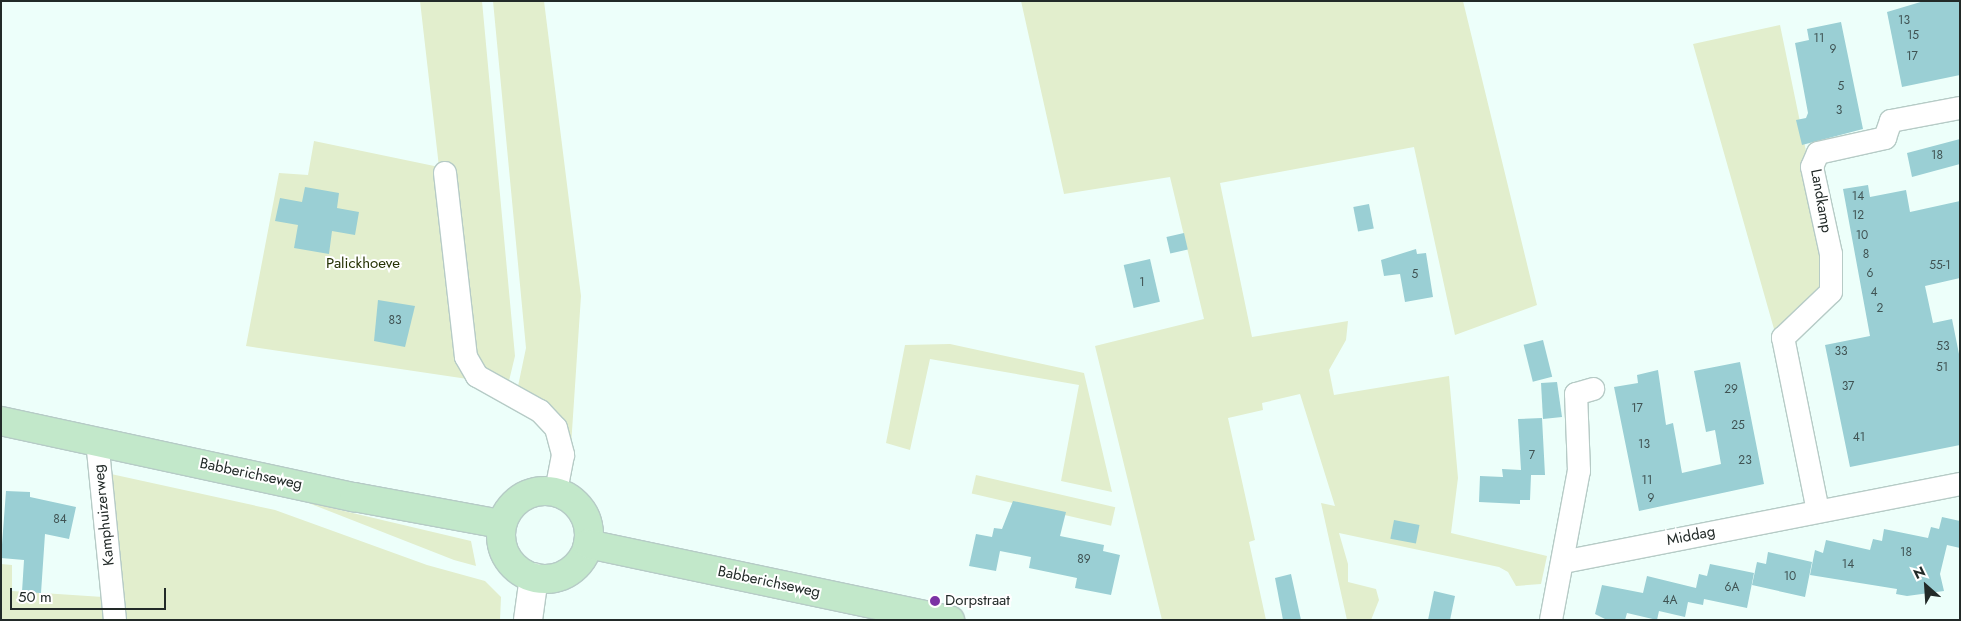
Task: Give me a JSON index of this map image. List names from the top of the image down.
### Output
{
  "streets": {
    "main road": ["Babberichseweg"],
    "street": ["Landkamp", "Kamphuizerweg", "Middag"]
  },
  "crossings": [
    ["Landkamp", "Middag"],
    ["Babberichseweg", "Kamphuizerweg"]
  ],
  "parks": ["Palickhoeve"],
  "places": ["Dorpstraat"],
  "house_numbers": [
    "13",
    "15",
    "11",
    "9",
    "17",
    "5",
    "3",
    "18",
    "14",
    "12",
    "10",
    "8",
    "55-1",
    "6",
    "5",
    "1",
    "4",
    "2",
    "83",
    "53",
    "33",
    "51",
    "37",
    "29",
    "17",
    "25",
    "41",
    "13",
    "7",
    "23",
    "11",
    "9",
    "84",
    "18",
    "89",
    "14",
    "10",
    "6A",
    "4A"
  ],
  "scale_bar": "50 m",
  "north": "top left"
}
